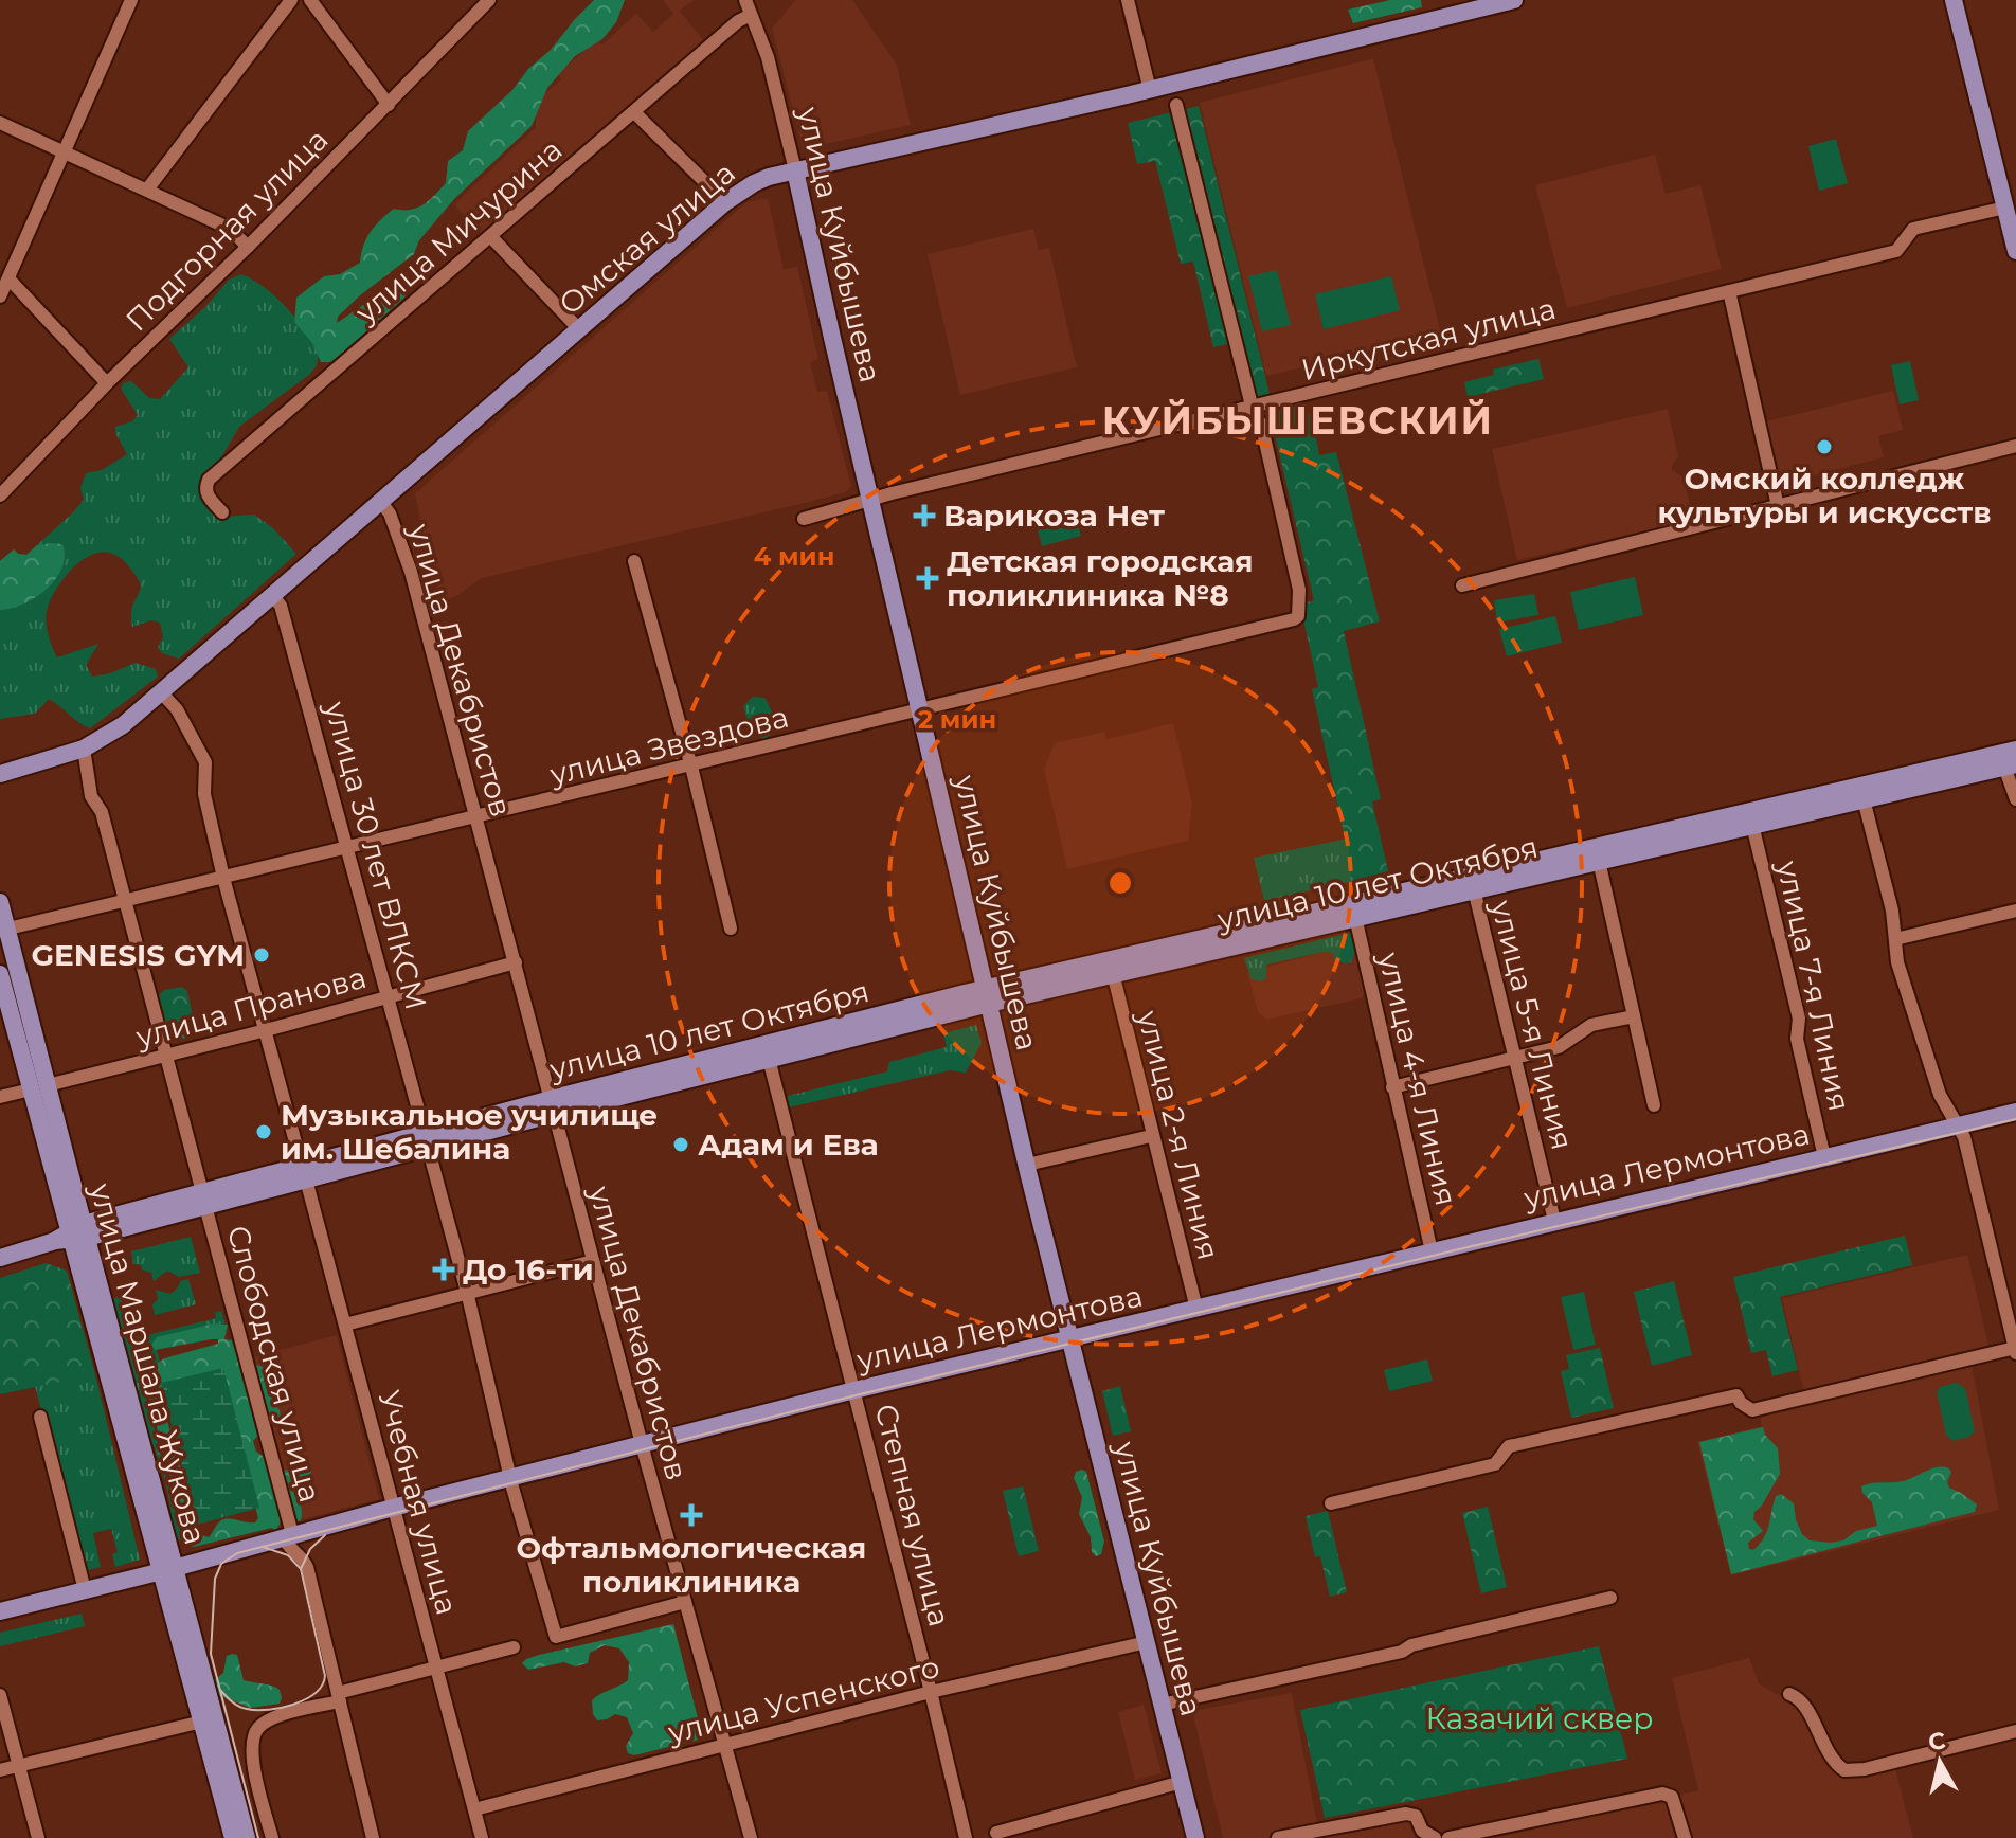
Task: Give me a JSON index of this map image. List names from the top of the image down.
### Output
{
  "streets": {
    "main road": [
      "Омская улица",
      "улица Куйбышева",
      "улица 10 лет Октября",
      "улица Лермонтова",
      "улица Маршала Жукова"
    ],
    "street": [
      "Подгорная улица",
      "улица Мичурина",
      "Иркутская улица",
      "улица Декабристов",
      "улица Звездова",
      "улица 30 лет ВЛКСМ",
      "улица 7-я Линия",
      "улица Пранова",
      "улица 5-я Линия",
      "улица 4-я Линия",
      "улица 2-я Линия",
      "Слободская улица",
      "Учебная улица",
      "Степная улица",
      "улица Успенского"
    ]
  },
  "crossings": [
    ["улица Мичурина", "улица Куйбышева"],
    ["Омская улица", "улица Куйбышева"],
    ["Омская улица", "улица Декабристов"],
    ["Омская улица", "улица 30 лет ВЛКСМ"],
    ["Омская улица", "Слободская улица"],
    ["Омская улица", "Учебная улица"],
    ["улица Куйбышева", "Иркутская улица"],
    ["улица Куйбышева", "улица Звездова"],
    ["улица Куйбышева", "улица 10 лет Октября"],
    ["улица Куйбышева", "улица Лермонтова"],
    ["улица Куйбышева", "улица Успенского"],
    ["Иркутская улица", "улица Звездова"],
    ["улица Декабристов", "улица Звездова"],
    ["улица Декабристов", "улица 30 лет ВЛКСМ"],
    ["улица Декабристов", "улица 10 лет Октября"],
    ["улица Декабристов", "улица Пранова"],
    ["улица Декабристов", "улица Лермонтова"],
    ["улица Декабристов", "улица Успенского"],
    ["улица Звездова", "улица 30 лет ВЛКСМ"],
    ["улица Звездова", "улица Маршала Жукова"],
    ["улица Звездова", "Слободская улица"],
    ["улица Звездова", "Учебная улица"],
    ["улица 30 лет ВЛКСМ", "улица 10 лет Октября"],
    ["улица 30 лет ВЛКСМ", "улица Пранова"],
    ["улица 30 лет ВЛКСМ", "улица Лермонтова"],
    ["улица 10 лет Октября", "улица 7-я Линия"],
    ["улица 10 лет Октября", "улица 5-я Линия"],
    ["улица 10 лет Октября", "улица 4-я Линия"],
    ["улица 10 лет Октября", "улица 2-я Линия"],
    ["улица 10 лет Октября", "улица Маршала Жукова"],
    ["улица 10 лет Октября", "Слободская улица"],
    ["улица 10 лет Октября", "Учебная улица"],
    ["улица 10 лет Октября", "Степная улица"],
    ["улица 7-я Линия", "улица Лермонтова"],
    ["улица Пранова", "улица Маршала Жукова"],
    ["улица Пранова", "Слободская улица"],
    ["улица Пранова", "Учебная улица"],
    ["улица 5-я Линия", "улица Лермонтова"],
    ["улица 4-я Линия", "улица Лермонтова"],
    ["улица 2-я Линия", "улица Лермонтова"],
    ["улица Лермонтова", "улица Маршала Жукова"],
    ["улица Лермонтова", "Слободская улица"],
    ["улица Лермонтова", "Учебная улица"],
    ["улица Лермонтова", "Степная улица"],
    ["Учебная улица", "улица Успенского"],
    ["Степная улица", "улица Успенского"]
  ],
  "districts": ["КУЙБЫШЕВСКИЙ"],
  "parks": ["Казачий сквер"],
  "places": {
    "other": [
      "Омский колледж культуры и искусств",
      "GENESIS GYM",
      "Музыкальное училище им. Шебалина",
      "Адам и Ева"
    ],
    "health": [
      "Варикоза Нет",
      "Детская городская поликлиника №8",
      "До 16-ти",
      "Офтальмологическая поликлиника"
    ]
  },
  "north": "top",
  "rings": ["4 мин", "2 мин"]
}
